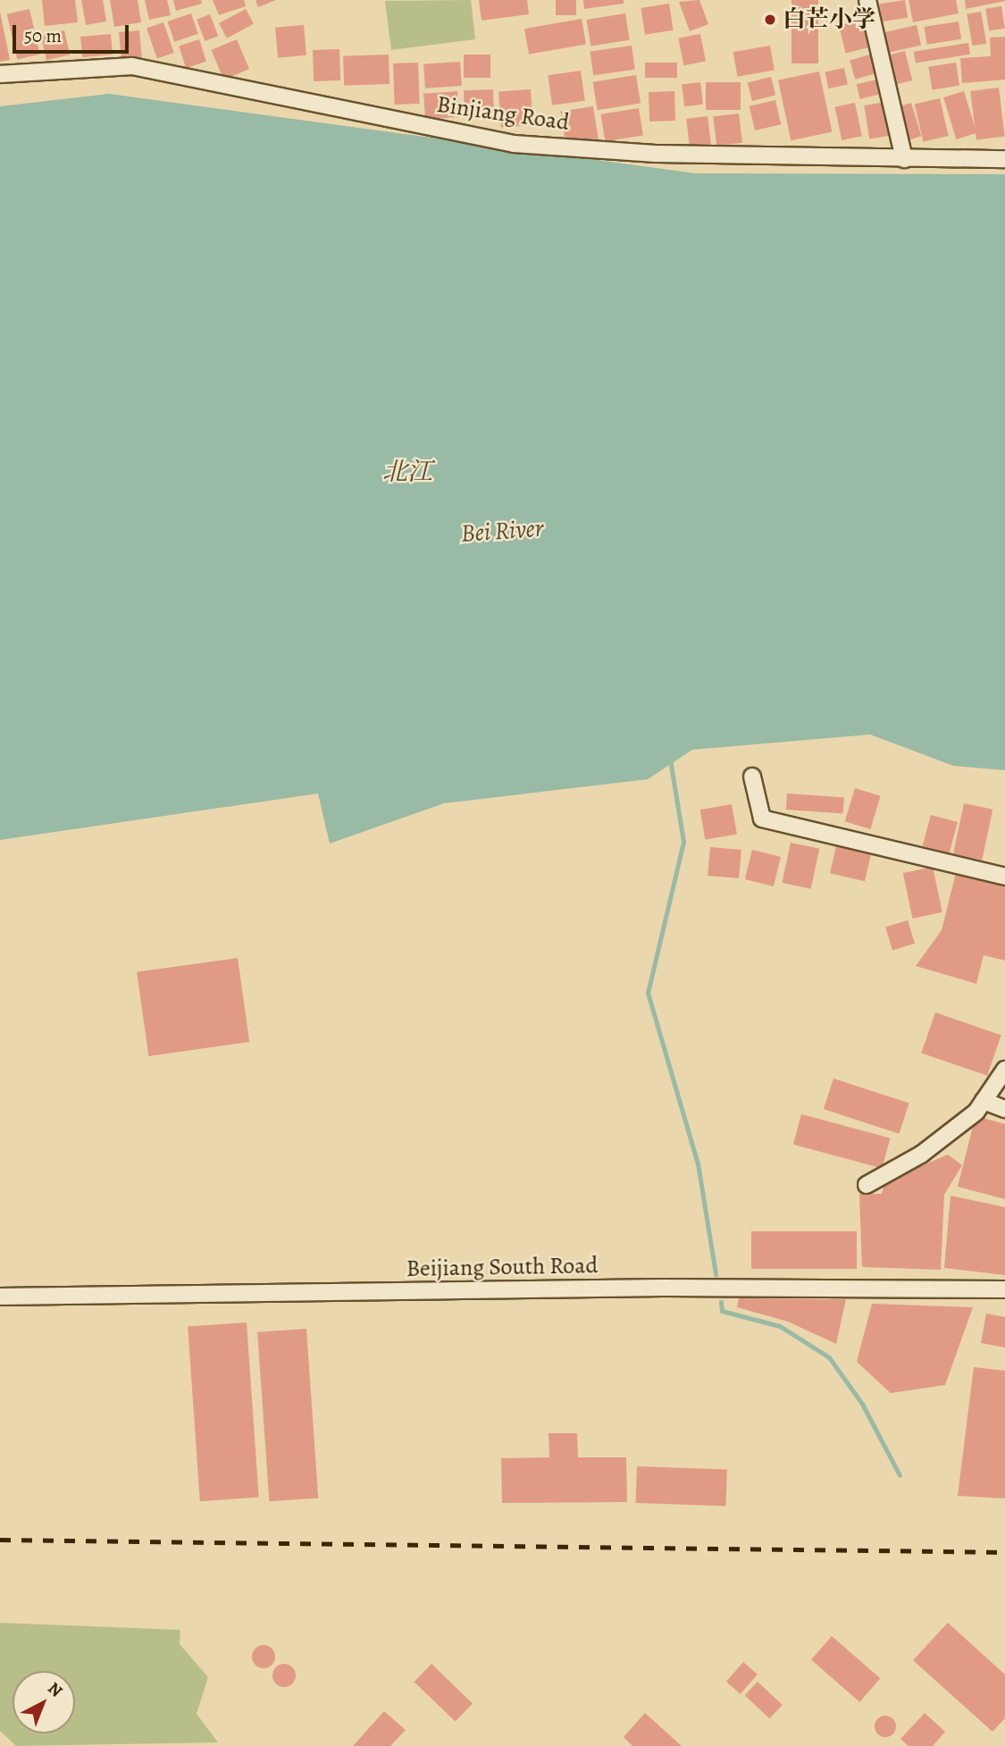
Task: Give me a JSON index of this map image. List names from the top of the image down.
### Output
{
  "streets": {
    "street": ["Binjiang Road", "Beijiang South Road"]
  },
  "water": ["北江", "Bei River"],
  "places": ["白芒小学"],
  "scale_bar": "50 m",
  "north": "top right"
}
